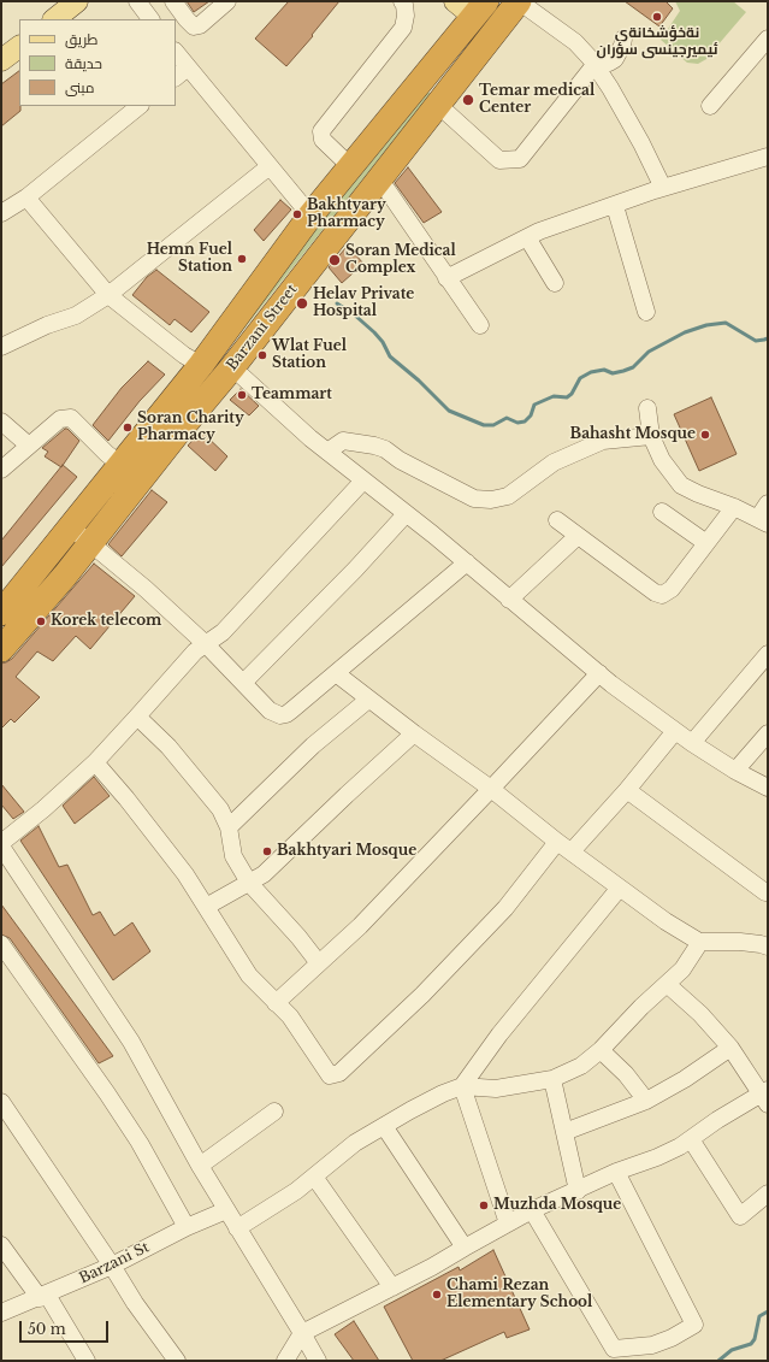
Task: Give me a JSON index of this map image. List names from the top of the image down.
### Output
{
  "streets": {
    "highway": ["Barzani Street"],
    "street": ["Barzani St"]
  },
  "places": [
    "نةخؤشخانةى ئیميرجينسى سؤران",
    "Temar medical Center",
    "Bakhtyary Pharmacy",
    "Hemn Fuel Station",
    "Soran Medical Complex",
    "Helav Private Hospital",
    "Wlat Fuel Station",
    "Teammart",
    "Soran Charity Pharmacy",
    "Bahasht Mosque",
    "Korek telecom",
    "Bakhtyari Mosque",
    "Muzhda Mosque",
    "Chami Rezan Elementary School"
  ],
  "legend": ["طريق", "حديقة", "مبنى"],
  "scale_bar": "50 m"
}
